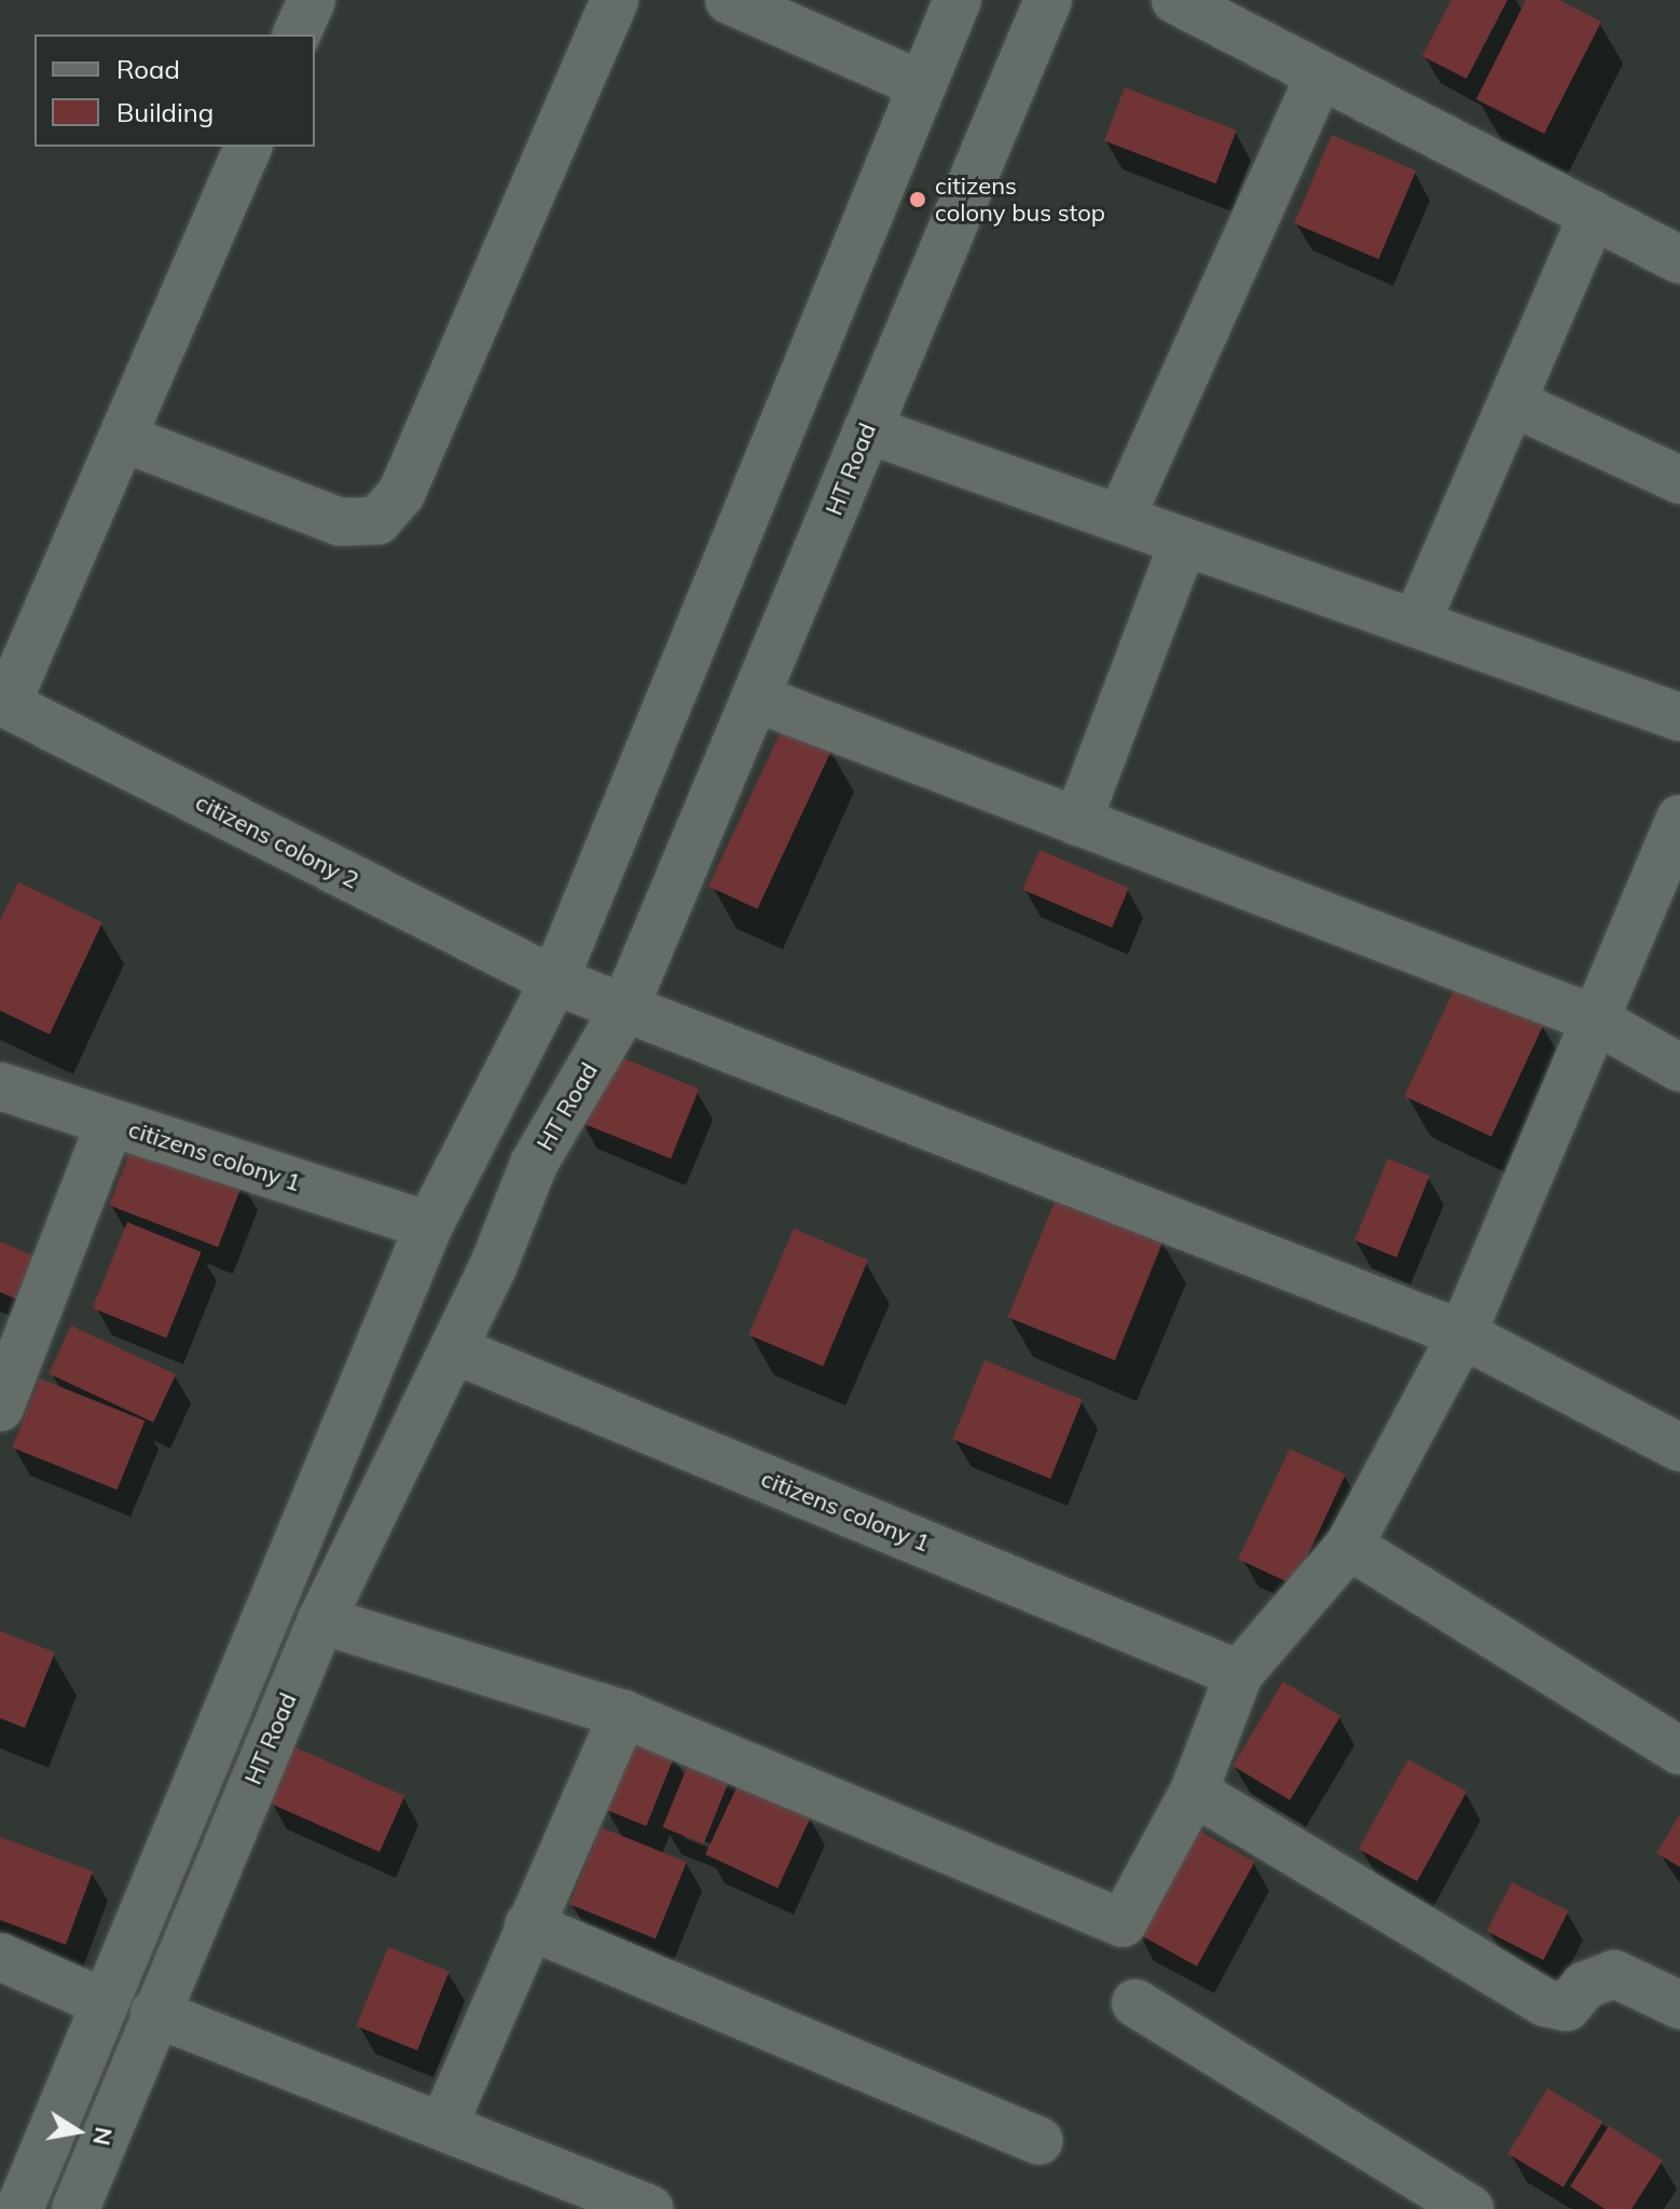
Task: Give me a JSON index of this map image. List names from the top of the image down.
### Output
{
  "streets": {
    "street": ["HT Road", "citizens colony 2", "citizens colony 1"]
  },
  "crossings": [
    ["HT Road", "citizens colony 2"],
    ["HT Road", "citizens colony 1"]
  ],
  "places": ["citizens colony bus stop"],
  "legend": ["Road", "Building"],
  "north": "right"
}
